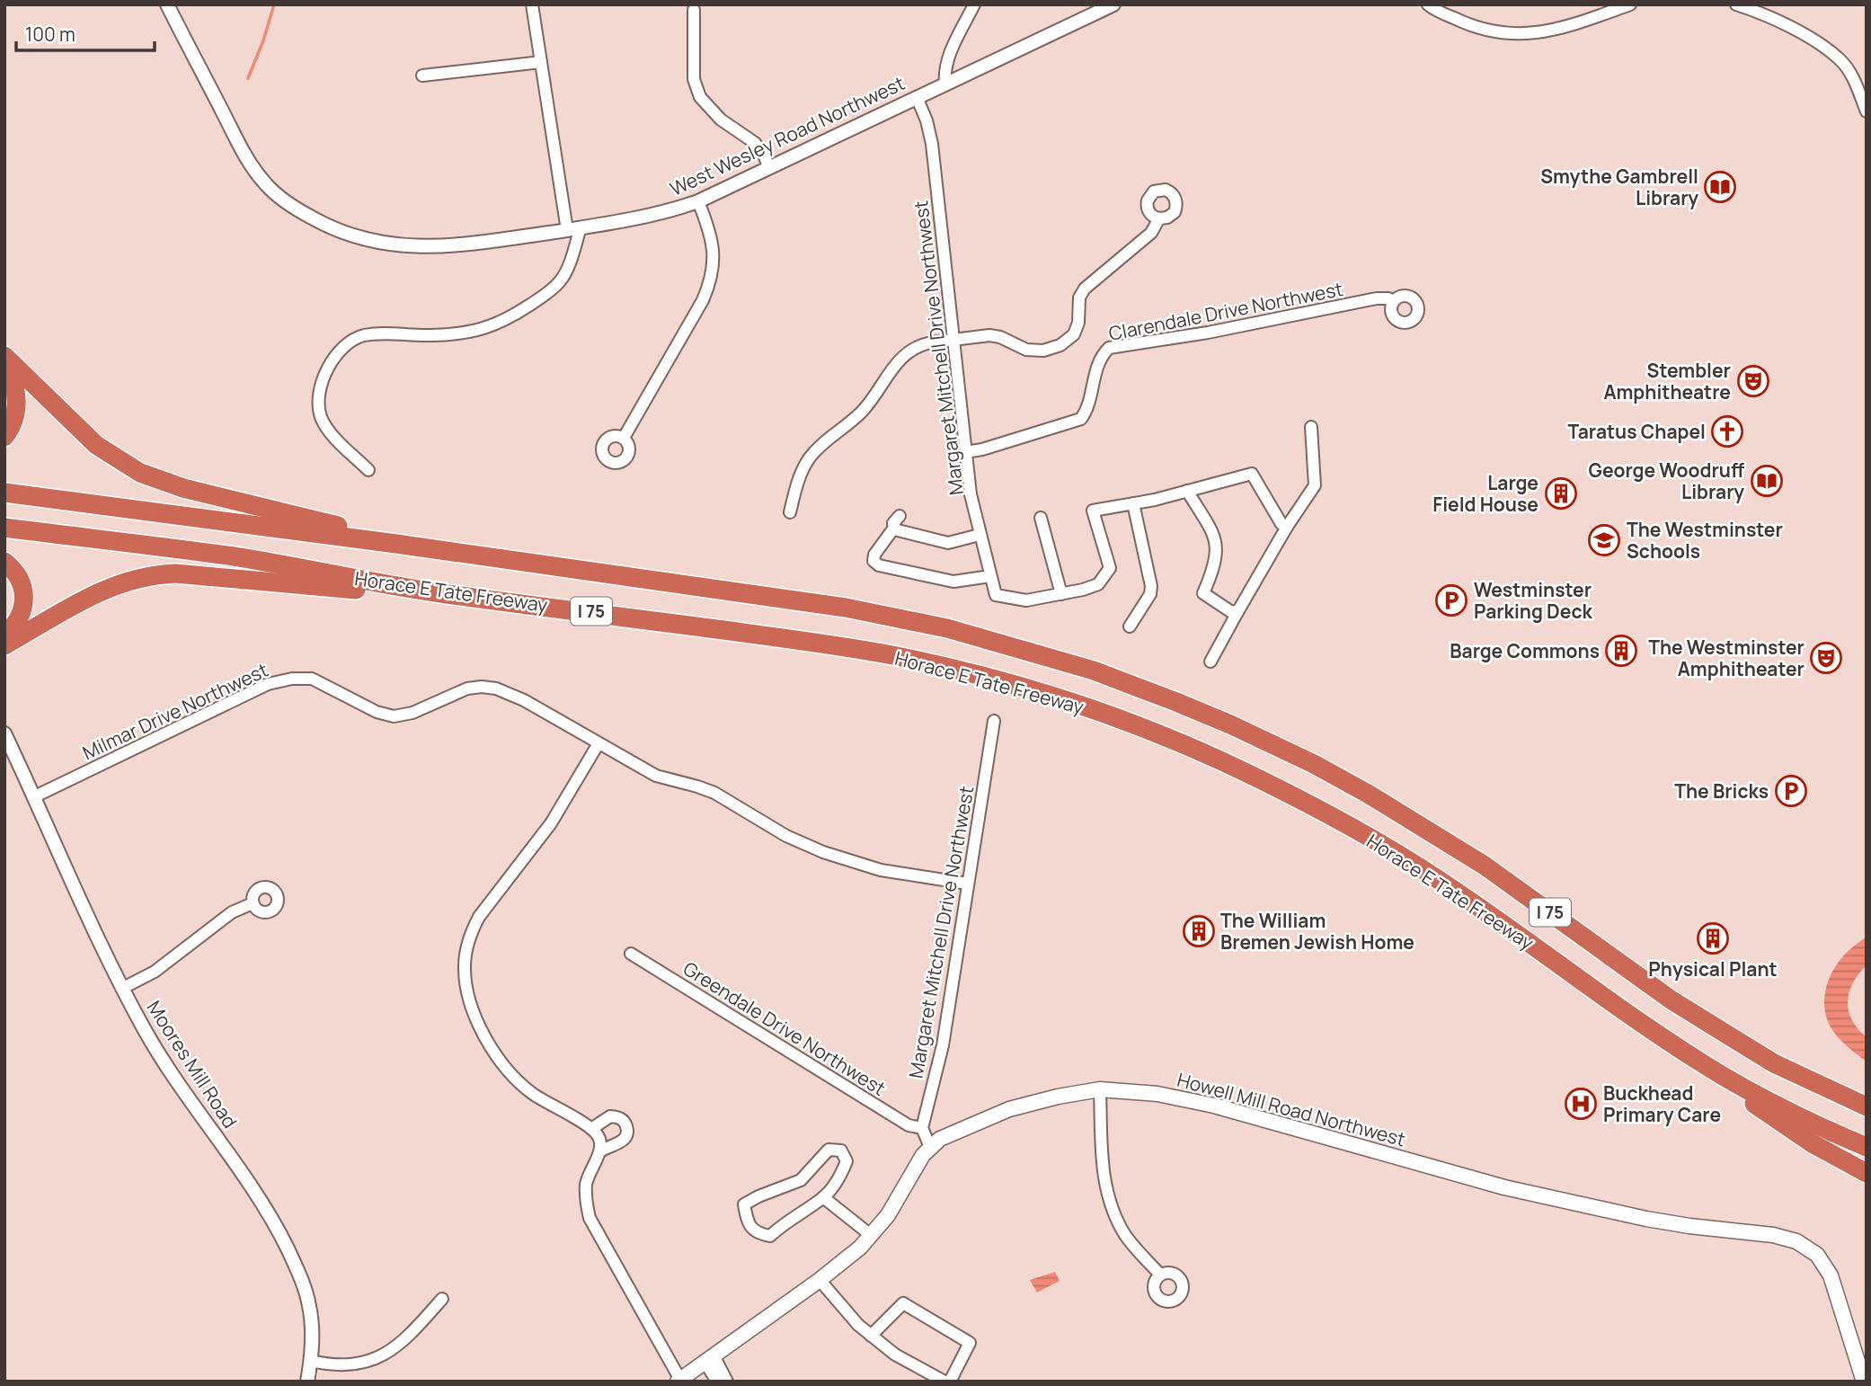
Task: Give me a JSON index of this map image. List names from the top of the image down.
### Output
{
  "streets": {
    "highway": ["Horace E Tate Freeway", "I 75"],
    "main road": ["Howell Mill Road Northwest"],
    "street": [
      "West Wesley Road Northwest",
      "Clarendale Drive Northwest",
      "Margaret Mitchell Drive Northwest",
      "Milmar Drive Northwest",
      "Greendale Drive Northwest",
      "Moores Mill Road"
    ]
  },
  "crossings": [
    ["West Wesley Road Northwest", "Margaret Mitchell Drive Northwest"],
    ["Clarendale Drive Northwest", "Margaret Mitchell Drive Northwest"],
    ["Margaret Mitchell Drive Northwest", "Greendale Drive Northwest"],
    ["Milmar Drive Northwest", "Moores Mill Road"]
  ],
  "places": {
    "library": ["Smythe Gambrell Library", "George Woodruff Library"],
    "theatre": ["Stembler Amphitheatre", "The Westminster Amphitheater"],
    "church": ["Taratus Chapel"],
    "building": [
      "Large Field House",
      "Barge Commons",
      "The William Bremen Jewish Home",
      "Physical Plant"
    ],
    "school or university": ["The Westminster Schools"],
    "parking": ["Westminster Parking Deck", "The Bricks"],
    "hospital": ["Buckhead Primary Care"]
  },
  "scale_bar": "100 m"
}
